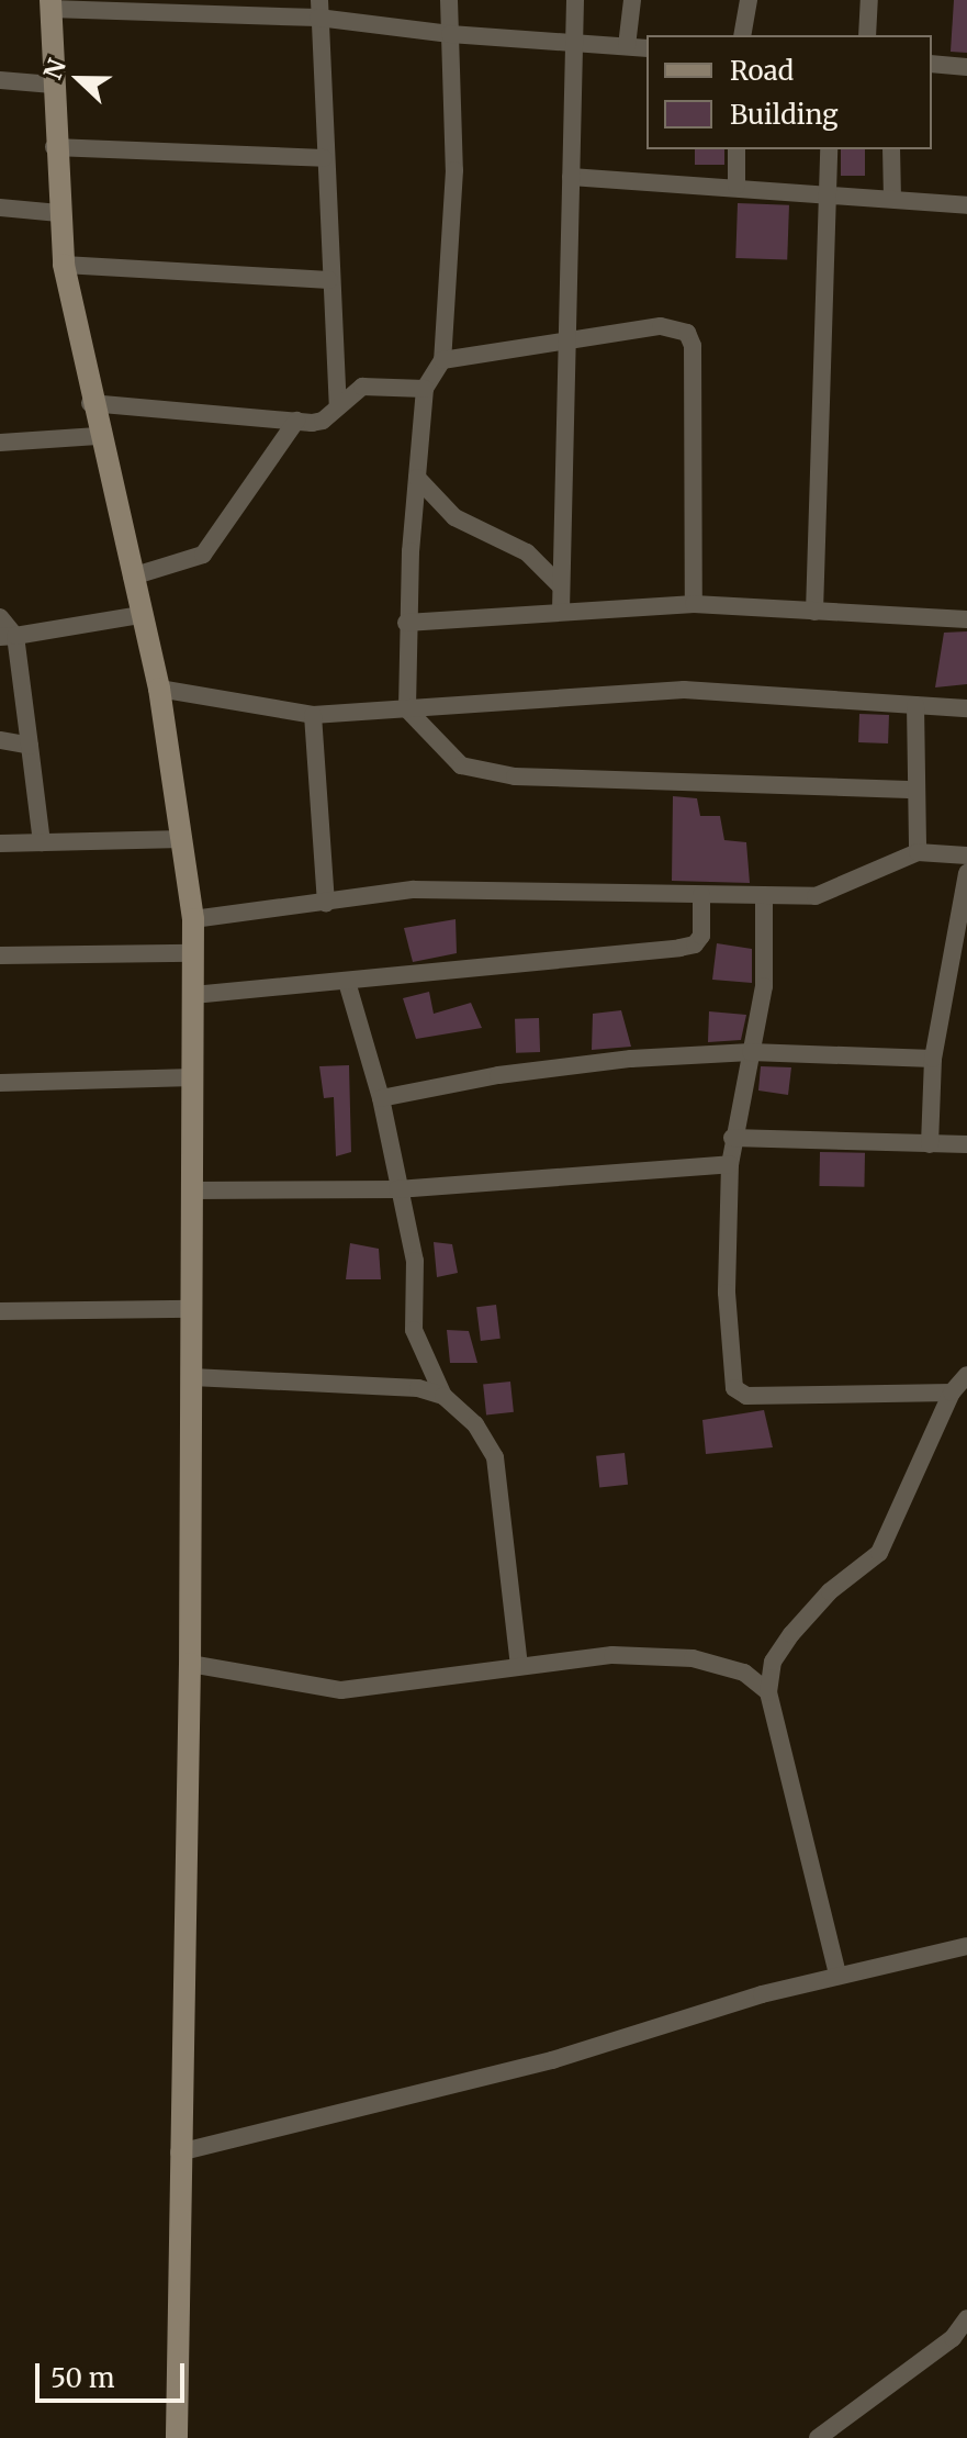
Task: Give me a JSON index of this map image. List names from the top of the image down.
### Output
{
  "legend": ["Road", "Building"],
  "scale_bar": "50 m",
  "north": "left"
}
